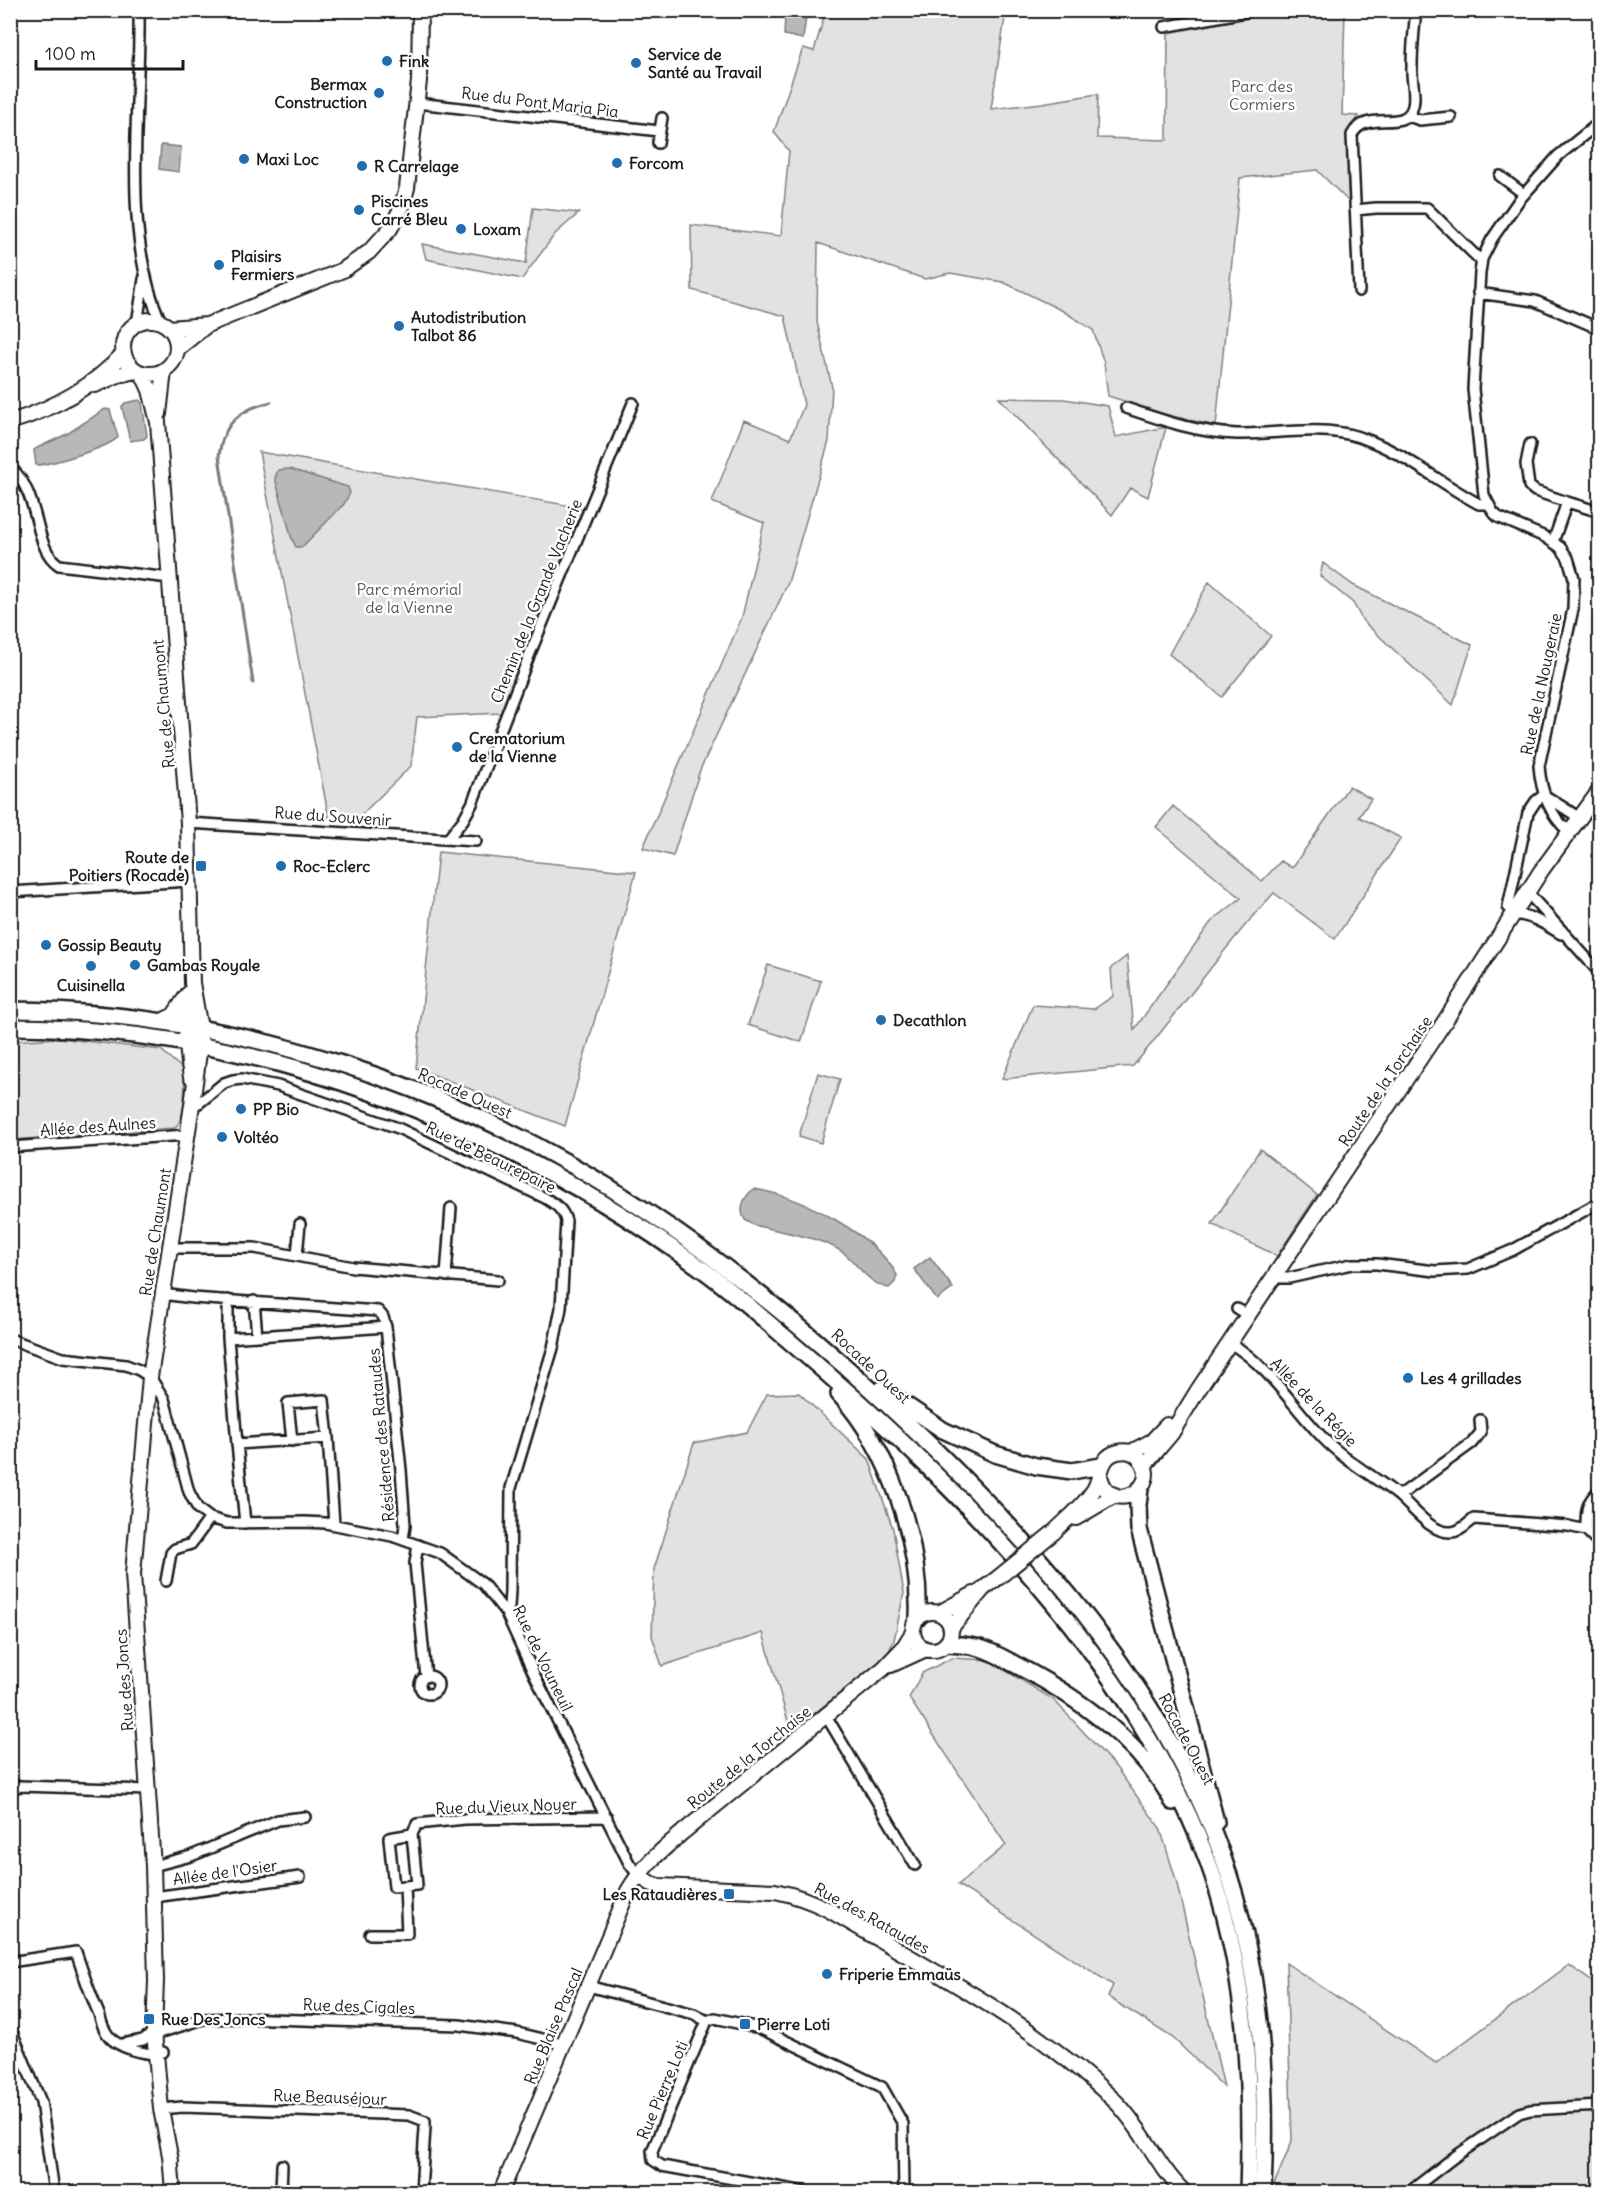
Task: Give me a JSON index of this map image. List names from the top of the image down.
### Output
{
  "streets": {
    "main road": ["Rocade Ouest"],
    "street": [
      "Rue du Pont Maria Pia",
      "Chemin de la Grande Vacherie",
      "Rue de la Nougeraie",
      "Rue de Chaumont",
      "Rue du Souvenir",
      "Route de la Torchaise",
      "Allée des Aulnes",
      "Rue de Beaurepaire",
      "Allée de la Régie",
      "Résidence des Rataudes",
      "Rue de Vouneuil",
      "Rue des Joncs",
      "Rue du Vieux Noyer",
      "Allée de l'Osier",
      "Rue des Rataudes",
      "Rue des Cigales",
      "Rue Blaise Pascal",
      "Rue Pierre Loti",
      "Rue Beauséjour"
    ]
  },
  "crossings": [
    ["Chemin de la Grande Vacherie", "Rue du Souvenir"],
    ["Rue de Chaumont", "Rue du Souvenir"],
    ["Rue de Chaumont", "Rocade Ouest"],
    ["Rue de Chaumont", "Allée des Aulnes"],
    ["Rue de Chaumont", "Rue de Beaurepaire"],
    ["Rue de Chaumont", "Rue des Joncs"],
    ["Route de la Torchaise", "Allée de la Régie"],
    ["Route de la Torchaise", "Rue de Vouneuil"],
    ["Route de la Torchaise", "Rue des Rataudes"],
    ["Route de la Torchaise", "Rue Blaise Pascal"],
    ["Rue de Beaurepaire", "Rue de Vouneuil"],
    ["Résidence des Rataudes", "Rue de Vouneuil"],
    ["Rue de Vouneuil", "Rue du Vieux Noyer"],
    ["Rue de Vouneuil", "Rue des Rataudes"],
    ["Rue de Vouneuil", "Rue Blaise Pascal"],
    ["Rue des Joncs", "Allée de l'Osier"],
    ["Rue des Joncs", "Rue des Cigales"],
    ["Rue des Joncs", "Rue Beauséjour"],
    ["Rue des Rataudes", "Rue Blaise Pascal"],
    ["Rue des Cigales", "Rue Blaise Pascal"]
  ],
  "parks": ["Parc des Cormiers", "Parc mémorial de la Vienne"],
  "places": {
    "other": [
      "Fink",
      "Service de Santé au Travail",
      "Bermax Construction",
      "Maxi Loc",
      "Forcom",
      "R Carrelage",
      "Piscines Carré Bleu",
      "Loxam",
      "Plaisirs Fermiers",
      "Autodistribution Talbot 86",
      "Crematorium de la Vienne",
      "Roc-Eclerc",
      "Gossip Beauty",
      "Gambas Royale",
      "Cuisinella",
      "Decathlon",
      "PP Bio",
      "Voltéo",
      "Les 4 grillades",
      "Friperie Emmaüs"
    ],
    "transit": [
      "Route de Poitiers (Rocade)",
      "Les Rataudières",
      "Rue Des Joncs",
      "Pierre Loti"
    ]
  },
  "scale_bar": "100 m"
}
